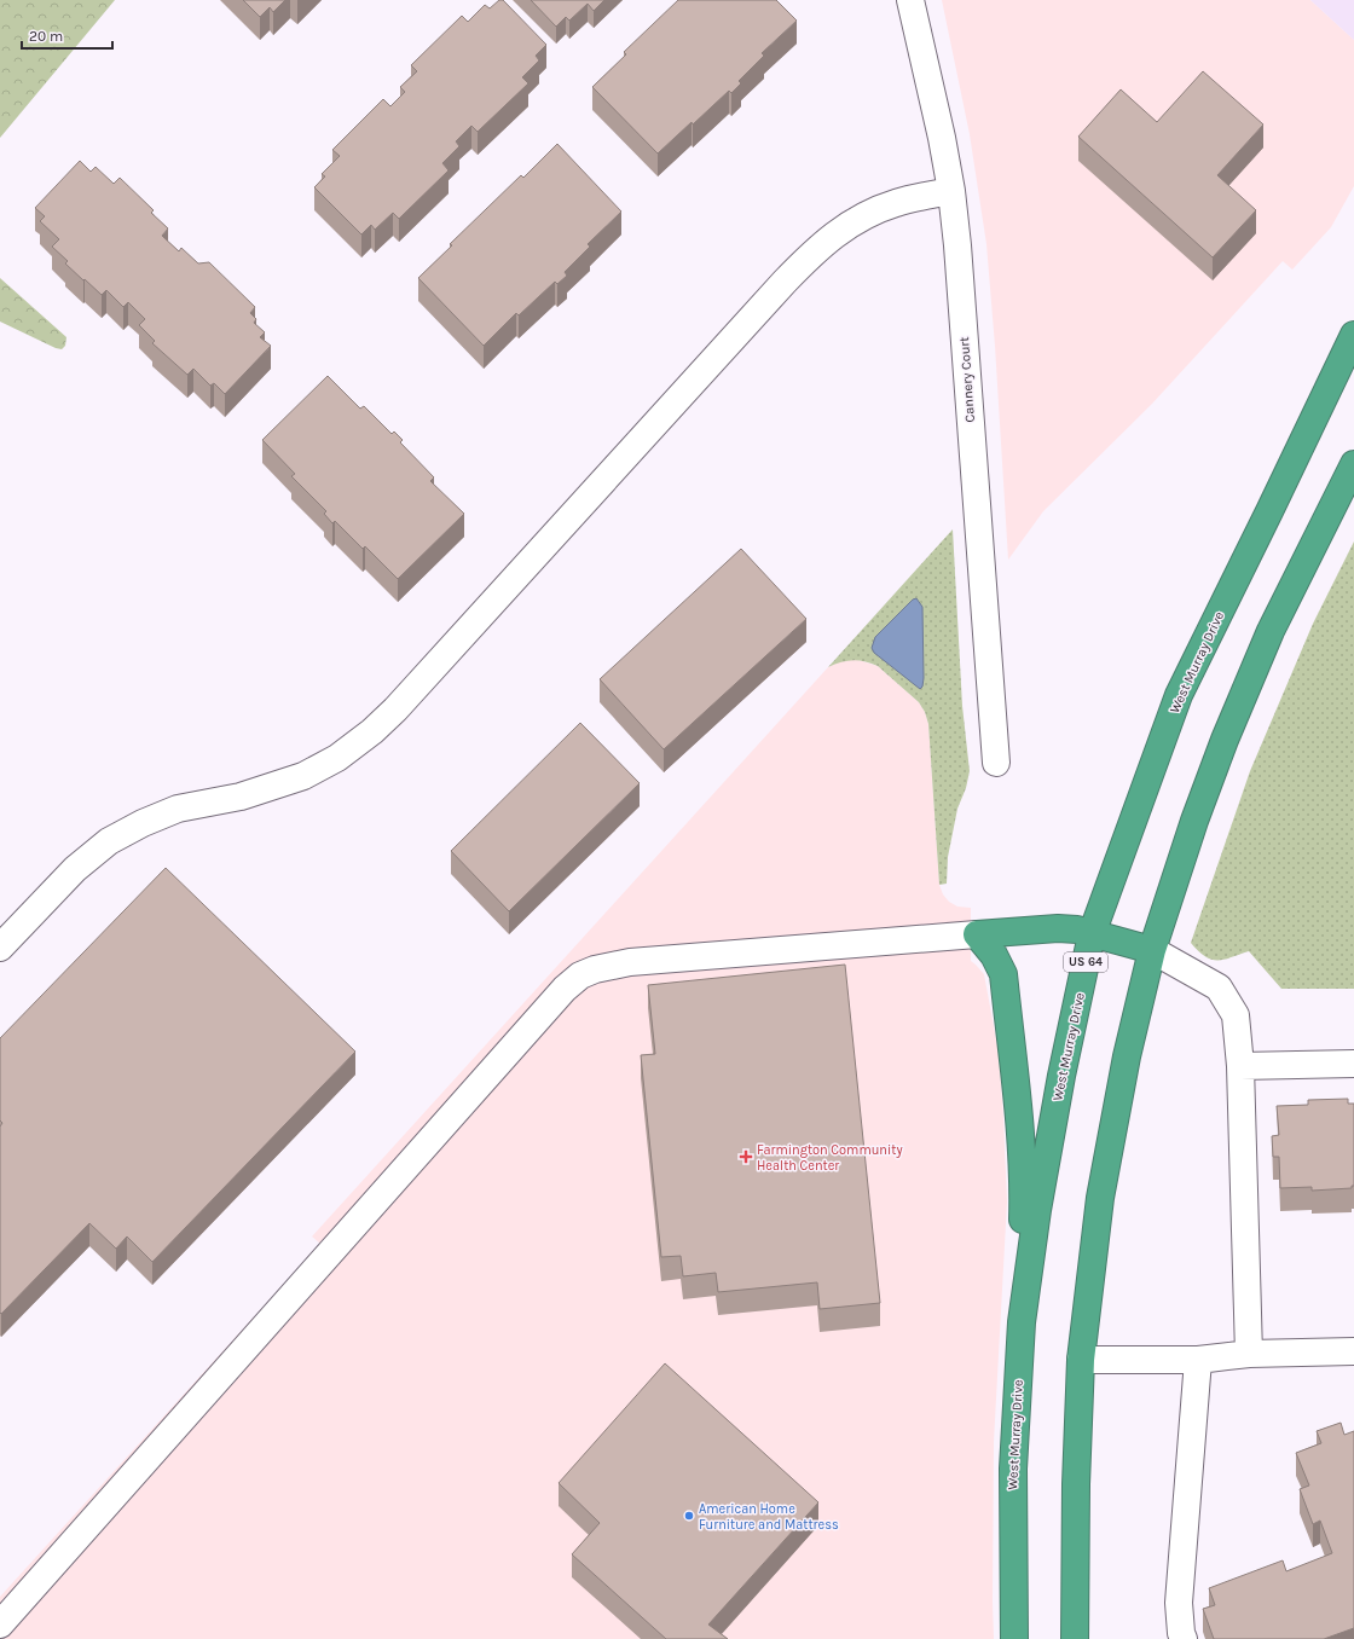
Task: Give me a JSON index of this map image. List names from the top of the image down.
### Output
{
  "streets": {
    "highway": ["West Murray Drive", "US 64"],
    "street": ["Cannery Court"]
  },
  "places": {
    "health": ["Farmington Community Health Center"],
    "other": ["American Home Furniture and Mattress"]
  },
  "scale_bar": "20 m"
}
